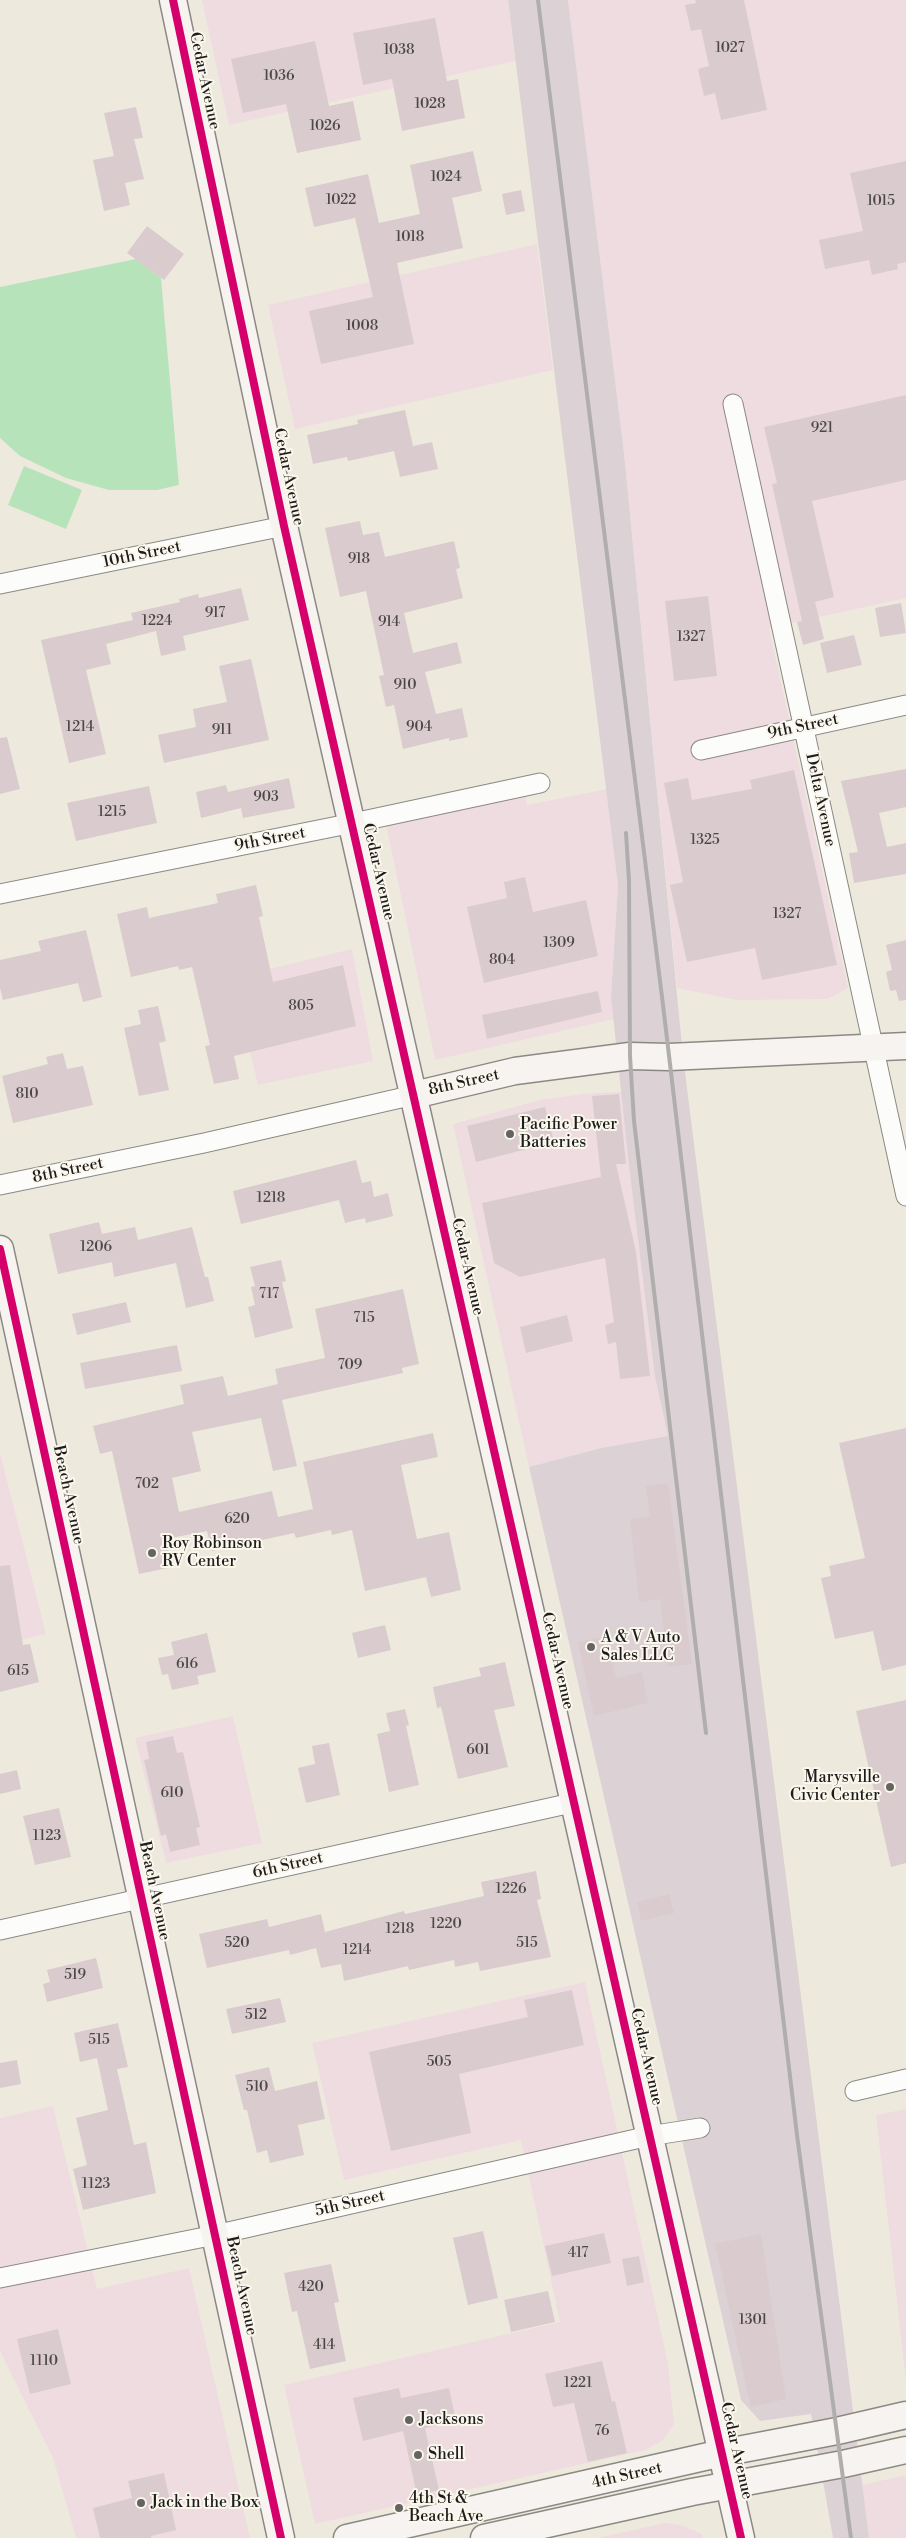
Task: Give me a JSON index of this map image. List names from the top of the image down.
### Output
{
  "streets": {
    "street": [
      "Cedar Avenue",
      "10th Street",
      "9th Street",
      "Delta Avenue",
      "8th Street",
      "Beach Avenue",
      "6th Street",
      "5th Street",
      "4th Street"
    ]
  },
  "crossings": [
    ["Cedar Avenue", "10th Street"],
    ["Cedar Avenue", "9th Street"],
    ["Cedar Avenue", "8th Street"],
    ["Cedar Avenue", "6th Street"],
    ["Cedar Avenue", "5th Street"],
    ["Cedar Avenue", "4th Street"],
    ["9th Street", "Delta Avenue"],
    ["Delta Avenue", "8th Street"],
    ["Beach Avenue", "6th Street"],
    ["Beach Avenue", "5th Street"]
  ],
  "places": [
    "Pacific Power Batteries",
    "Roy Robinson RV Center",
    "A & V Auto Sales LLC",
    "Marysville Civic Center",
    "Jacksons",
    "Shell",
    "Jack in the Box",
    "4th St & Beach Ave"
  ],
  "house_numbers": [
    "1027",
    "1038",
    "1036",
    "1028",
    "1026",
    "1024",
    "1022",
    "1015",
    "1018",
    "1008",
    "921",
    "918",
    "917",
    "1224",
    "914",
    "1327",
    "910",
    "1214",
    "904",
    "911",
    "903",
    "1215",
    "1325",
    "1327",
    "1309",
    "804",
    "805",
    "810",
    "1218",
    "1206",
    "717",
    "715",
    "709",
    "702",
    "620",
    "616",
    "615",
    "601",
    "610",
    "1123",
    "1226",
    "1220",
    "1218",
    "520",
    "515",
    "1214",
    "519",
    "512",
    "515",
    "505",
    "510",
    "1123",
    "417",
    "420",
    "1301",
    "414",
    "1110",
    "1221",
    "76"
  ]
}
